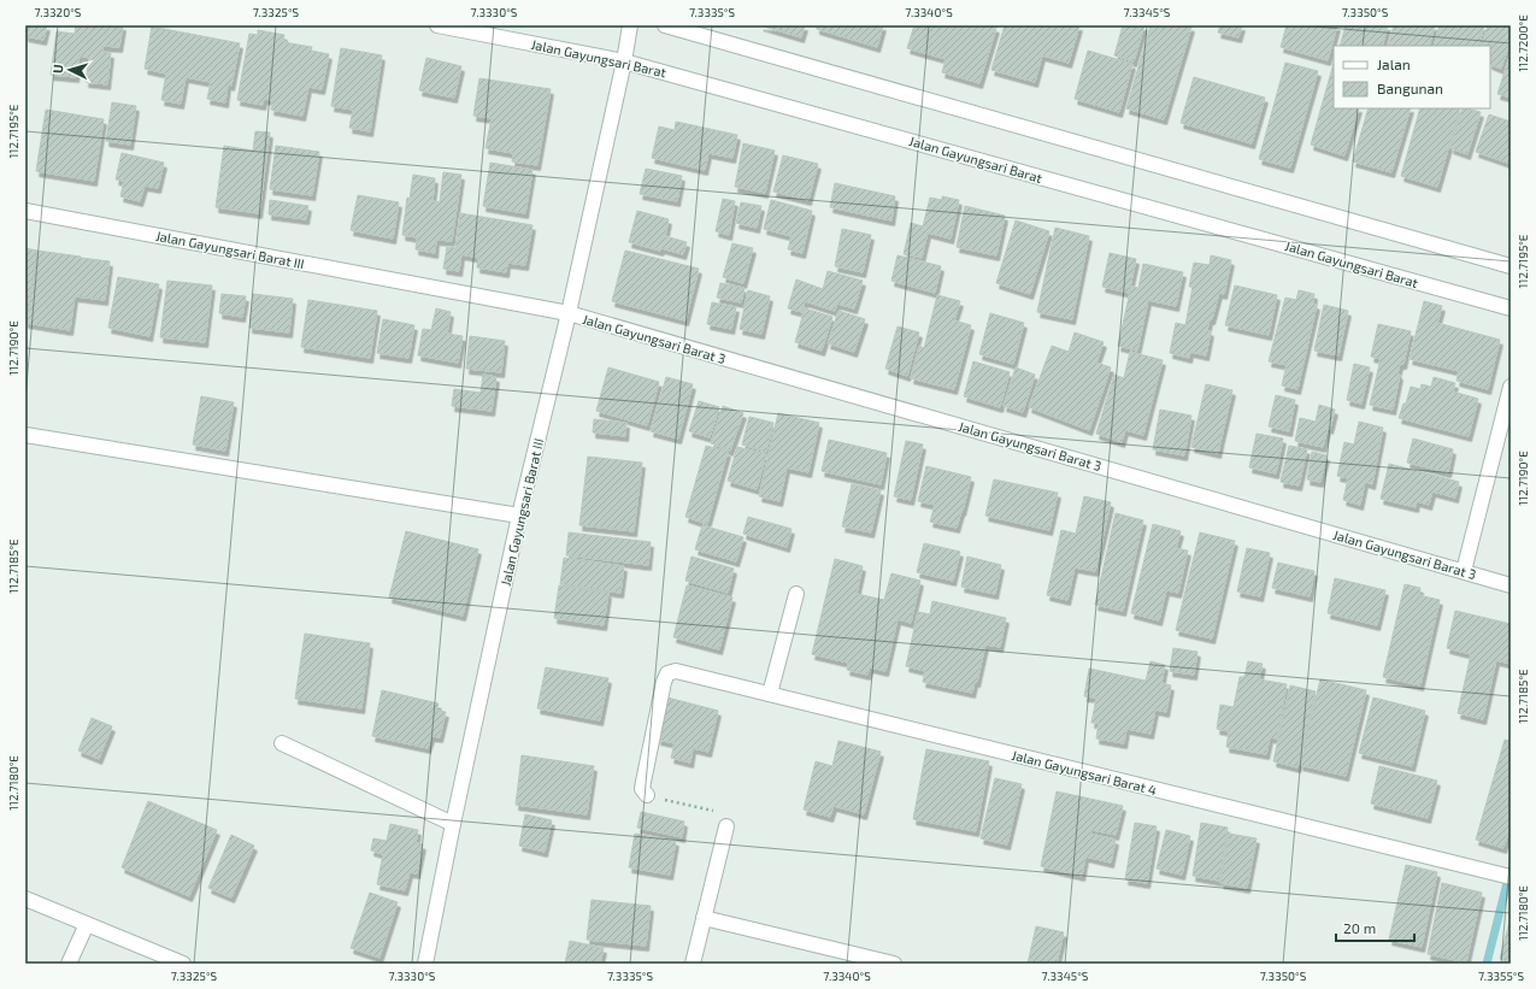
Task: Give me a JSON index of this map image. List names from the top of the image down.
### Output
{
  "streets": {
    "street": [
      "Jalan Gayungsari Barat",
      "Jalan Gayungsari Barat III",
      "Jalan Gayungsari Barat 3",
      "Jalan Gayungsari Barat 4"
    ]
  },
  "crossings": [
    ["Jalan Gayungsari Barat", "Jalan Gayungsari Barat III"],
    ["Jalan Gayungsari Barat III", "Jalan Gayungsari Barat 3"]
  ],
  "legend": ["Jalan", "Bangunan"],
  "scale_bar": "20 m",
  "north": "left",
  "coordinates": [
    "7.3320°S",
    "7.3325°S",
    "7.3330°S",
    "7.3335°S",
    "7.3340°S",
    "7.3345°S",
    "7.3350°S",
    "112.7200°E",
    "112.7195°E",
    "112.7190°E",
    "112.7185°E",
    "112.7180°E",
    "7.3355°S"
  ]
}
